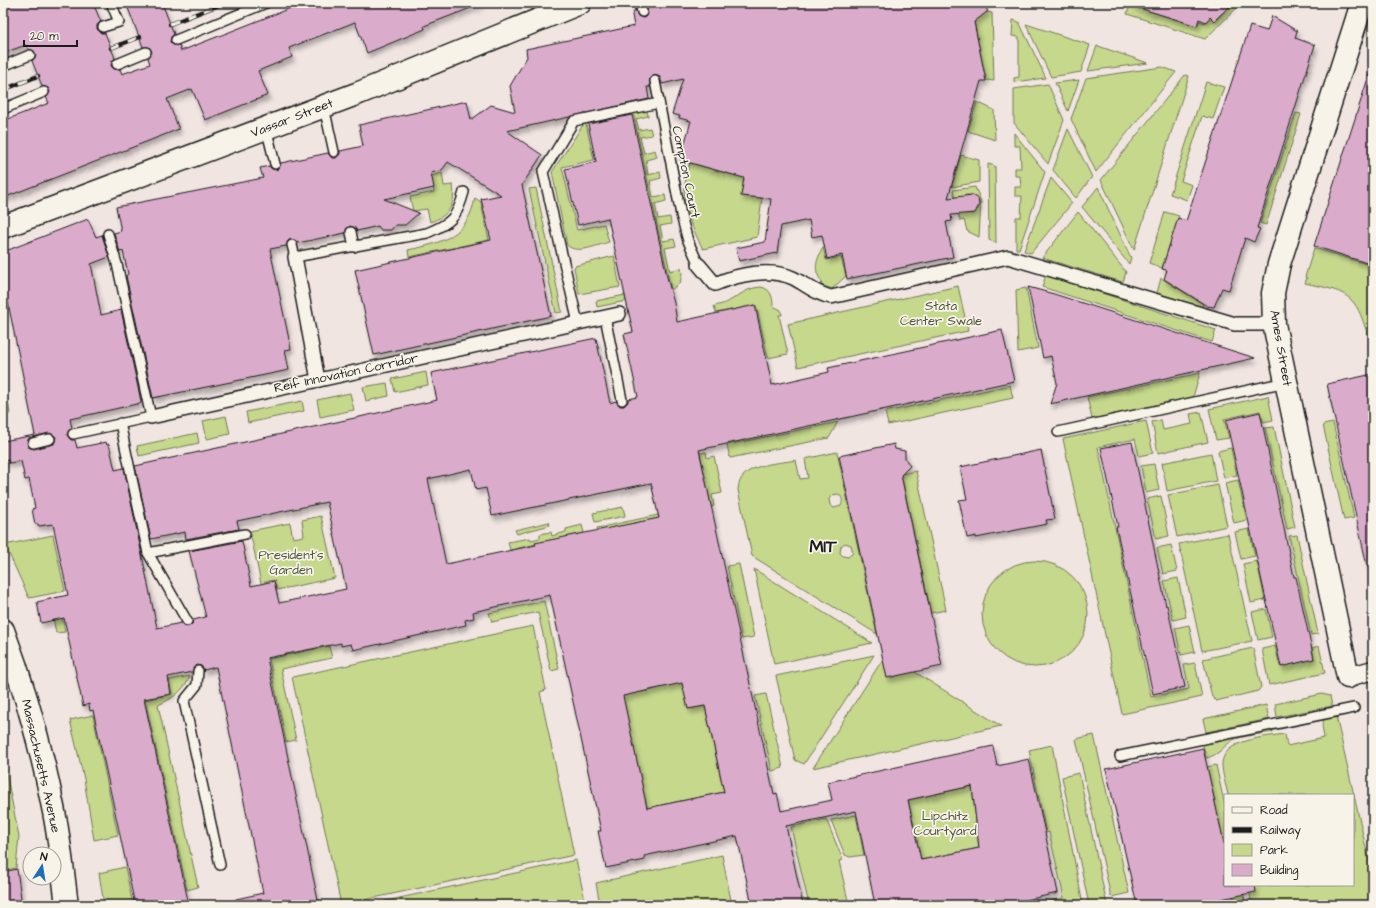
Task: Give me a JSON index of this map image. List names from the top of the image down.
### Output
{
  "streets": {
    "main road": ["Vassar Street", "Ames Street", "Massachusetts Avenue"],
    "street": ["Reif Innovation Corridor"],
    "lane": ["Compton Court"]
  },
  "districts": ["MIT"],
  "parks": ["Stata Center Swale", "President's Garden", "Lipchitz Courtyard"],
  "legend": [
    "Road",
    "Railway",
    "Park",
    "Building"
  ],
  "scale_bar": "20 m",
  "north": "top"
}
